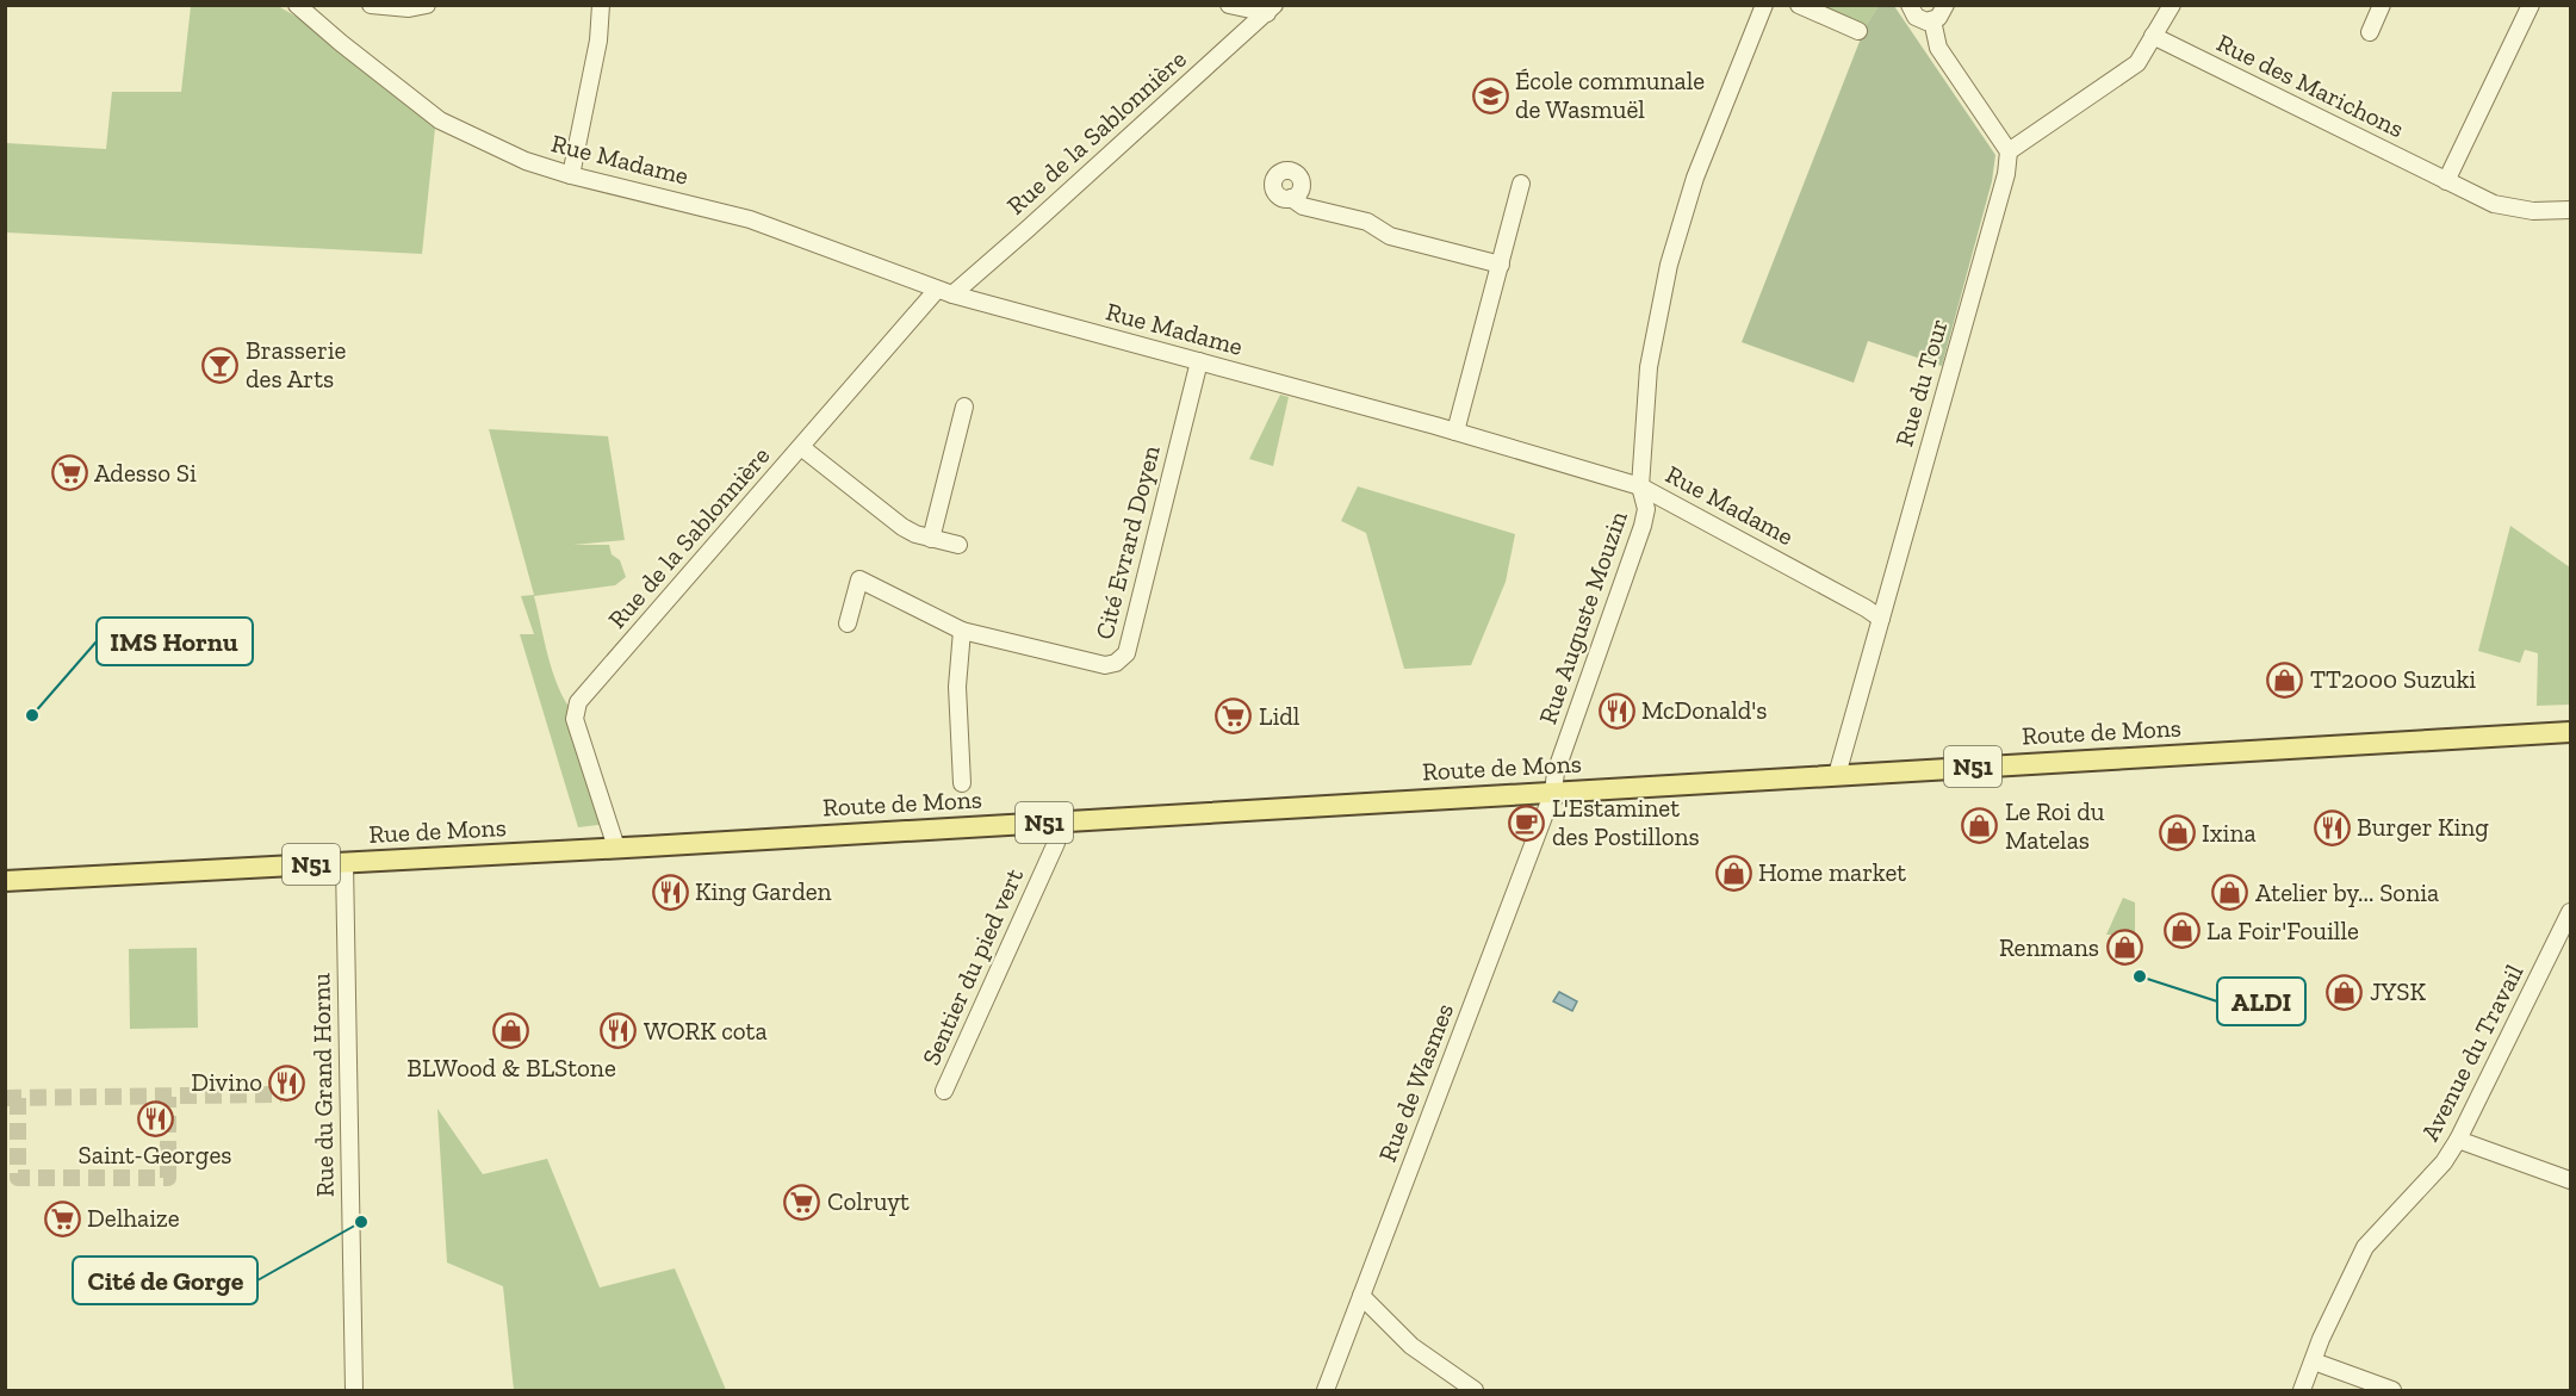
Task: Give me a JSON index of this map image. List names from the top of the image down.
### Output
{
  "streets": {
    "main road": ["Route de Mons", "N51", "Rue de Mons"],
    "street": [
      "Rue des Marichons",
      "Rue de la Sablonnière",
      "Rue Madame",
      "Rue du Tour",
      "Cité Evrard Doyen",
      "Rue Auguste Mouzin",
      "Sentier du pied vert",
      "Avenue du Travail",
      "Rue de Wasmes",
      "Rue du Grand Hornu"
    ]
  },
  "crossings": [
    ["Rue de la Sablonnière", "Rue Madame"],
    ["Rue de la Sablonnière", "Route de Mons"],
    ["Rue de la Sablonnière", "Rue de Mons"],
    ["Rue Madame", "Rue du Tour"],
    ["Rue Madame", "Cité Evrard Doyen"],
    ["Rue Madame", "Rue Auguste Mouzin"],
    ["Rue du Tour", "Route de Mons"],
    ["Rue Auguste Mouzin", "Route de Mons"],
    ["Rue Auguste Mouzin", "Rue de Wasmes"],
    ["Route de Mons", "Rue de Mons"],
    ["Route de Mons", "Sentier du pied vert"],
    ["Route de Mons", "Rue de Wasmes"],
    ["Rue de Mons", "Rue du Grand Hornu"]
  ],
  "places": {
    "school or university": ["École communale de Wasmuël"],
    "bar": ["Brasserie des Arts"],
    "supermarket": [
      "Adesso Si",
      "Lidl",
      "Colruyt",
      "Delhaize"
    ],
    "shop": [
      "TT2000 Suzuki",
      "Le Roi du Matelas",
      "Ixina",
      "Home market",
      "Atelier by... Sonia",
      "La Foir'Fouille",
      "Renmans",
      "JYSK",
      "BLWood & BLStone"
    ],
    "restaurant": [
      "McDonald's",
      "Burger King",
      "King Garden",
      "WORK cota",
      "Divino",
      "Saint-Georges"
    ],
    "other": ["IMS Hornu", "ALDI", "Cité de Gorge"],
    "cafe": ["L'Estaminet des Postillons"]
  }
}
